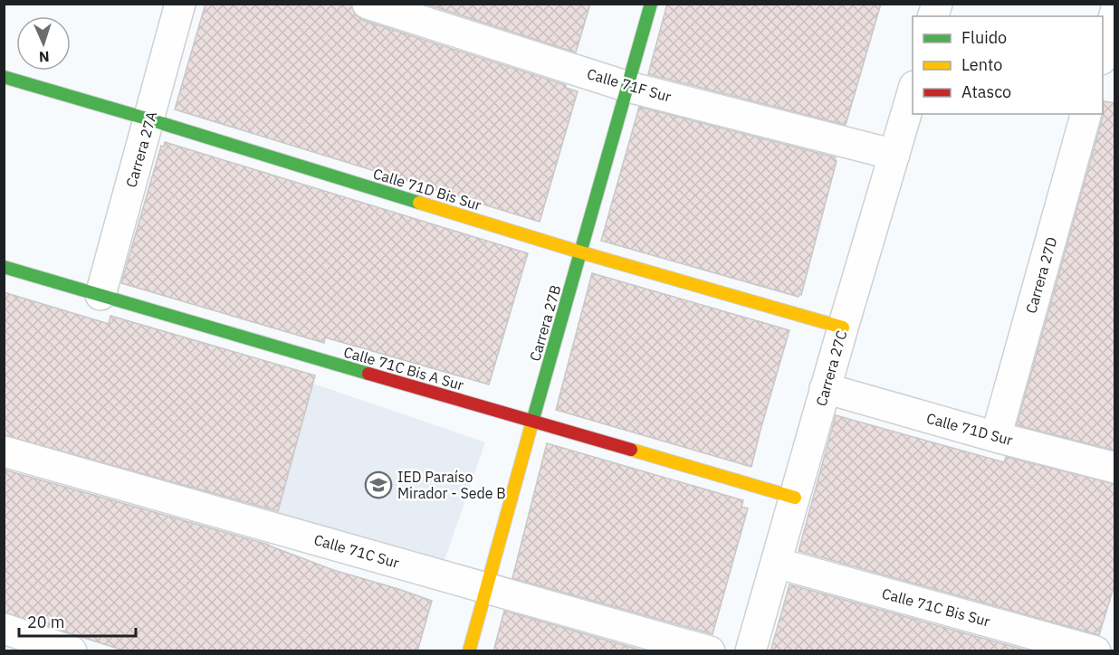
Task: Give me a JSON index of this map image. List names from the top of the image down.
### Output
{
  "streets": {
    "street": [
      "Calle 71F Sur",
      "Carrera 27A",
      "Calle 71D Bis Sur",
      "Carrera 27D",
      "Carrera 27B",
      "Calle 71C Bis A Sur",
      "Carrera 27C",
      "Calle 71D Sur",
      "Calle 71C Sur",
      "Calle 71C Bis Sur"
    ]
  },
  "crossings": [
    ["Calle 71F Sur", "Carrera 27B"],
    ["Calle 71F Sur", "Carrera 27C"],
    ["Carrera 27A", "Calle 71D Bis Sur"],
    ["Carrera 27A", "Calle 71C Bis A Sur"],
    ["Calle 71D Bis Sur", "Carrera 27B"],
    ["Calle 71D Bis Sur", "Carrera 27C"],
    ["Carrera 27D", "Calle 71D Sur"],
    ["Carrera 27B", "Calle 71C Bis A Sur"],
    ["Carrera 27B", "Calle 71C Sur"],
    ["Calle 71C Bis A Sur", "Carrera 27C"],
    ["Carrera 27C", "Calle 71D Sur"],
    ["Carrera 27C", "Calle 71C Bis Sur"]
  ],
  "places": {
    "school or university": ["IED Paraíso Mirador - Sede B"]
  },
  "legend": ["Fluido", "Lento", "Atasco"],
  "scale_bar": "20 m",
  "north": "bottom"
}
